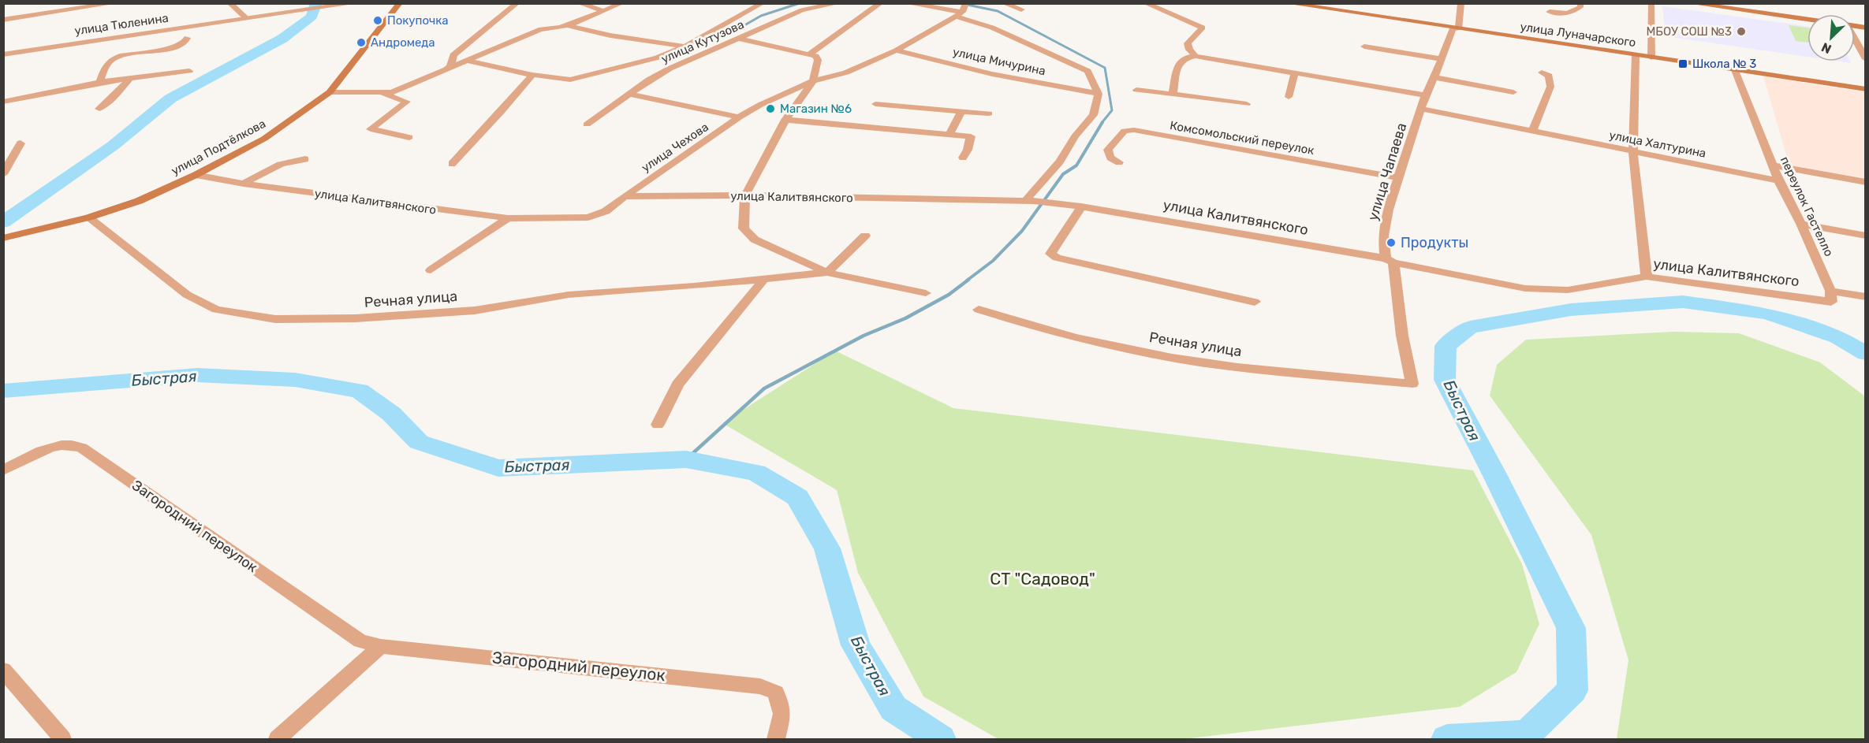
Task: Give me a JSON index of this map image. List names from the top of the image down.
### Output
{
  "streets": {
    "main road": ["улица Луначарского", "улица Подтёлкова"],
    "street": [
      "улица Тюленина",
      "улица Кутузова",
      "улица Мичурина",
      "Комсомольский переулок",
      "улица Халтурина",
      "улица Чехова",
      "улица Чапаева",
      "улица Калитвянского",
      "переулок Гастелло",
      "Речная улица",
      "Загородний переулок"
    ]
  },
  "crossings": [
    ["улица Луначарского", "улица Чапаева"],
    ["улица Луначарского", "переулок Гастелло"],
    ["улица Кутузова", "улица Чехова"],
    ["Комсомольский переулок", "улица Чапаева"],
    ["улица Халтурина", "улица Чапаева"],
    ["улица Халтурина", "переулок Гастелло"],
    ["улица Подтёлкова", "улица Калитвянского"],
    ["улица Подтёлкова", "Речная улица"],
    ["улица Чехова", "улица Калитвянского"],
    ["улица Чапаева", "улица Калитвянского"],
    ["улица Чапаева", "Речная улица"],
    ["улица Калитвянского", "переулок Гастелло"]
  ],
  "water": ["Быстрая"],
  "parks": ["СТ \"Садовод\""],
  "places": {
    "other": [
      "Покупочка",
      "МБОУ СОШ №3",
      "Андромеда",
      "Магазин №6",
      "Продукты"
    ],
    "transit": ["Школа № 3"]
  },
  "north": "bottom left"
}
